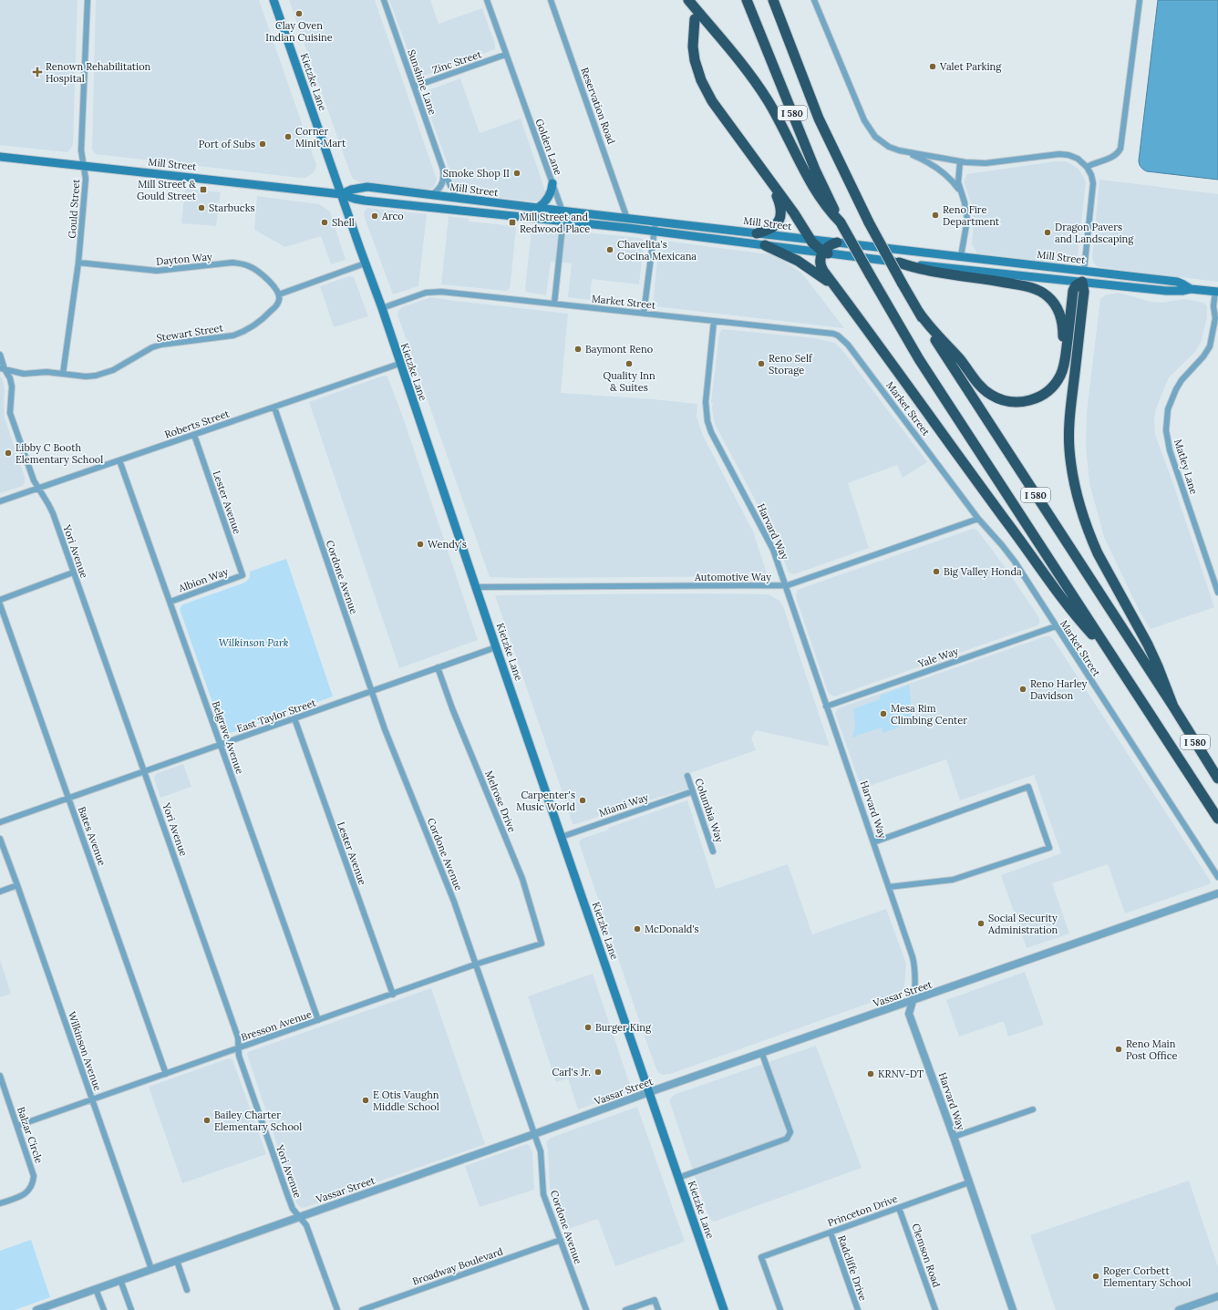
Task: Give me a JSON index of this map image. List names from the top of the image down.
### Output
{
  "streets": {
    "highway": ["I 580"],
    "main road": ["Kietzke Lane", "Mill Street"],
    "street": [
      "Zinc Street",
      "Sunshine Lane",
      "Reservation Road",
      "Golden Lane",
      "Gould Street",
      "Dayton Way",
      "Market Street",
      "Stewart Street",
      "Roberts Street",
      "Matley Lane",
      "Lester Avenue",
      "Harvard Way",
      "Yori Avenue",
      "Cordone Avenue",
      "Automotive Way",
      "Albion Way",
      "Yale Way",
      "East Taylor Street",
      "Belgrave Avenue",
      "Melrose Drive",
      "Miami Way",
      "Columbia Way",
      "Bates Avenue",
      "Vassar Street",
      "Bresson Avenue",
      "Wilkinson Avenue",
      "Balzar Circle",
      "Princeton Drive",
      "Clemson Road",
      "Broadway Boulevard",
      "Radcliffe Drive"
    ]
  },
  "crossings": [
    ["Zinc Street", "Sunshine Lane"],
    ["Zinc Street", "Golden Lane"],
    ["Kietzke Lane", "Mill Street"],
    ["Kietzke Lane", "Market Street"],
    ["Kietzke Lane", "Roberts Street"],
    ["Kietzke Lane", "Automotive Way"],
    ["Kietzke Lane", "East Taylor Street"],
    ["Kietzke Lane", "Miami Way"],
    ["Kietzke Lane", "Vassar Street"],
    ["Sunshine Lane", "Mill Street"],
    ["Reservation Road", "Mill Street"],
    ["Golden Lane", "Mill Street"],
    ["Golden Lane", "Market Street"],
    ["Mill Street", "Gould Street"],
    ["Mill Street", "Matley Lane"],
    ["Gould Street", "Dayton Way"],
    ["Gould Street", "Stewart Street"],
    ["Dayton Way", "Stewart Street"],
    ["Market Street", "Harvard Way"],
    ["Market Street", "Automotive Way"],
    ["Market Street", "Yale Way"],
    ["Stewart Street", "Yori Avenue"],
    ["Roberts Street", "Lester Avenue"],
    ["Roberts Street", "Yori Avenue"],
    ["Roberts Street", "Cordone Avenue"],
    ["Roberts Street", "Belgrave Avenue"],
    ["Lester Avenue", "Albion Way"],
    ["Lester Avenue", "East Taylor Street"],
    ["Lester Avenue", "Bresson Avenue"],
    ["Harvard Way", "Automotive Way"],
    ["Harvard Way", "Yale Way"],
    ["Harvard Way", "Vassar Street"],
    ["Harvard Way", "Princeton Drive"],
    ["Yori Avenue", "East Taylor Street"],
    ["Yori Avenue", "Vassar Street"],
    ["Yori Avenue", "Bresson Avenue"],
    ["Cordone Avenue", "East Taylor Street"],
    ["Cordone Avenue", "Vassar Street"],
    ["Cordone Avenue", "Bresson Avenue"],
    ["Cordone Avenue", "Broadway Boulevard"],
    ["Albion Way", "Belgrave Avenue"],
    ["East Taylor Street", "Belgrave Avenue"],
    ["East Taylor Street", "Melrose Drive"],
    ["East Taylor Street", "Bates Avenue"],
    ["Belgrave Avenue", "Bresson Avenue"],
    ["Melrose Drive", "Bresson Avenue"],
    ["Miami Way", "Columbia Way"],
    ["Bates Avenue", "Bresson Avenue"],
    ["Vassar Street", "Wilkinson Avenue"],
    ["Bresson Avenue", "Wilkinson Avenue"],
    ["Bresson Avenue", "Balzar Circle"],
    ["Princeton Drive", "Clemson Road"],
    ["Princeton Drive", "Radcliffe Drive"]
  ],
  "parks": ["Wilkinson Park"],
  "places": {
    "other": [
      "Clay Oven Indian Cuisine",
      "Valet Parking",
      "Corner Minit Mart",
      "Port of Subs",
      "Smoke Shop II",
      "Starbucks",
      "Reno Fire Department",
      "Arco",
      "Shell",
      "Dragon Pavers and Landscaping",
      "Chavelita's Cocina Mexicana",
      "Baymont Reno",
      "Quality Inn & Suites",
      "Reno Self Storage",
      "Libby C Booth Elementary School",
      "Wendy's",
      "Big Valley Honda",
      "Reno Harley Davidson",
      "Mesa Rim Climbing Center",
      "Carpenter's Music World",
      "Social Security Administration",
      "McDonald's",
      "Burger King",
      "Reno Main Post Office",
      "Carl's Jr.",
      "KRNV-DT",
      "E Otis Vaughn Middle School",
      "Bailey Charter Elementary School",
      "Roger Corbett Elementary School"
    ],
    "health": ["Renown Rehabilitation Hospital"],
    "transit": ["Mill Street & Gould Street", "Mill Street and Redwood Place"]
  }
}
